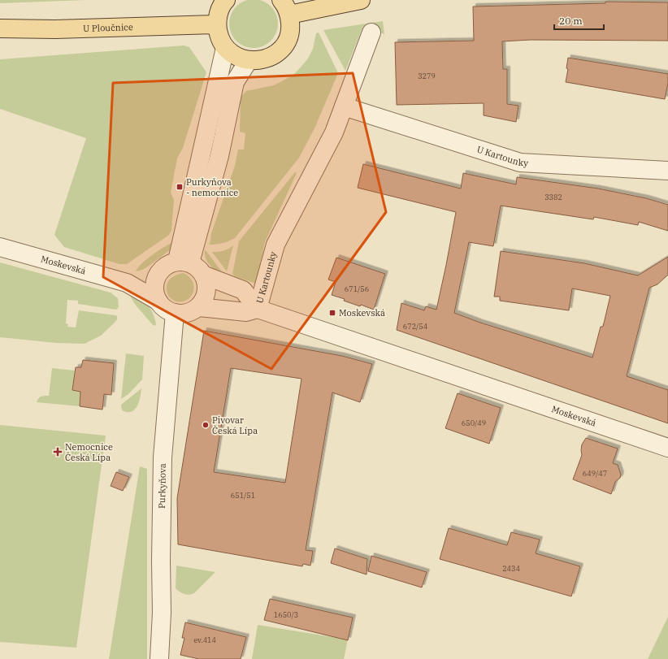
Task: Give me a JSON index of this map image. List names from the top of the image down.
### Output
{
  "streets": {
    "main road": ["U Ploučnice"],
    "street": ["U Kartounky", "Moskevská", "Purkyňova"]
  },
  "crossings": [
    ["U Kartounky", "Moskevská"],
    ["Moskevská", "Purkyňova"]
  ],
  "places": {
    "transit": ["Purkyňova - nemocnice", "Moskevská"],
    "other": ["Pivovar Česká Lípa"],
    "health": ["Nemocnice Česká Lípa"]
  },
  "house_numbers": [
    "3279",
    "3382",
    "671/56",
    "672/54",
    "650/49",
    "649/47",
    "651/51",
    "2434",
    "1650/3",
    "ev.414"
  ],
  "scale_bar": "20 m"
}
